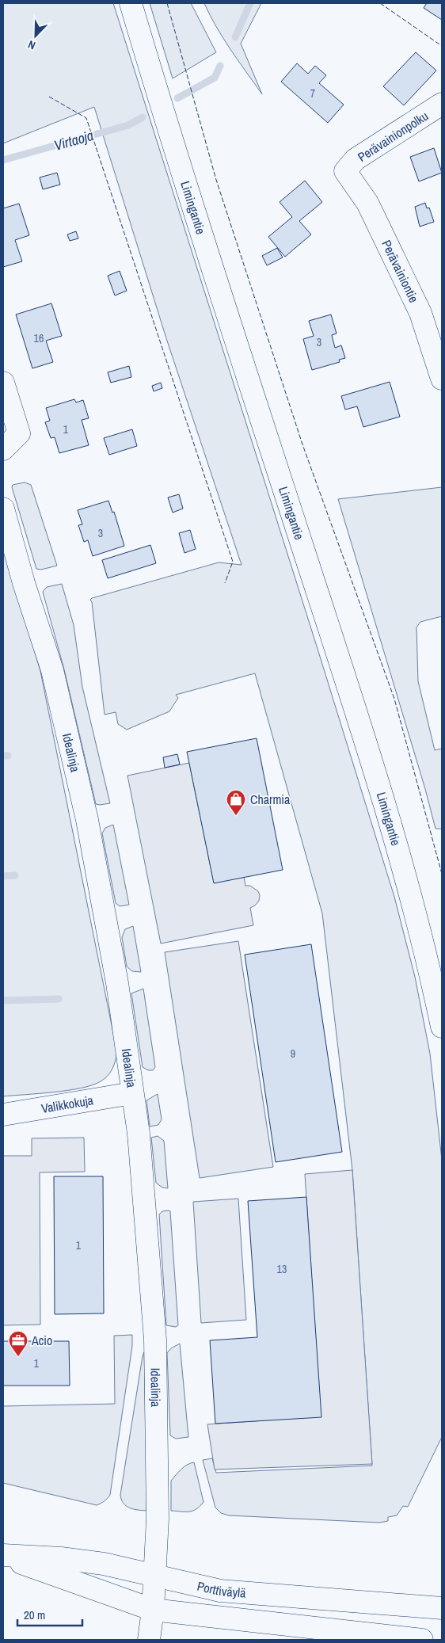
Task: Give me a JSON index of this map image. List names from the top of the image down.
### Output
{
  "streets": {
    "street": [
      "Perävainionpolku",
      "Limingantie",
      "Perävainiontie",
      "Idealinja",
      "Valikkokuja",
      "Porttiväylä"
    ]
  },
  "crossings": [
    ["Perävainionpolku", "Perävainiontie"],
    ["Idealinja", "Valikkokuja"],
    ["Idealinja", "Porttiväylä"]
  ],
  "water": ["Virtaoja"],
  "places": {
    "shop": ["Charmia"],
    "office": ["Acio"]
  },
  "house_numbers": [
    "7",
    "16",
    "3",
    "1",
    "3",
    "9",
    "1",
    "13",
    "1"
  ],
  "scale_bar": "20 m",
  "north": "bottom left"
}
